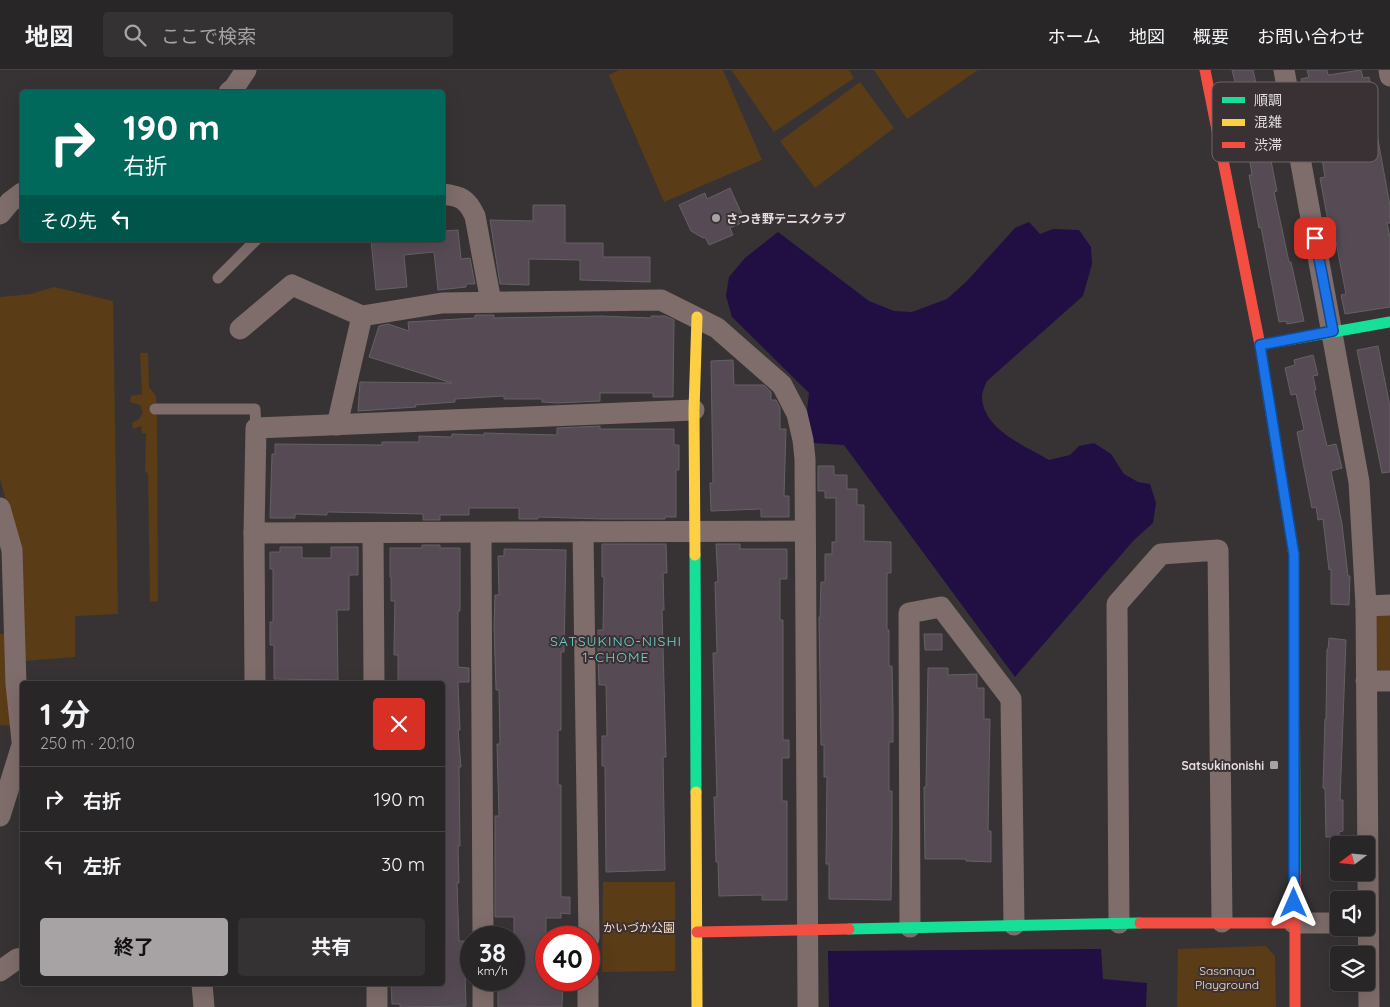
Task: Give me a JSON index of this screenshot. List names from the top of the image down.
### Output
{
  "districts": ["SATSUKINO-NISHI 1-CHOME"],
  "parks": ["かいづか公園", "Sasanqua Playground"],
  "places": {
    "other": ["さつき野テニスクラブ"],
    "transit": ["Satsukinonishi"]
  },
  "legend": ["順調", "混雑", "渋滞"],
  "north": "left",
  "page": {
    "header": "地図",
    "search": "ここで検索",
    "nav": [
      "ホーム",
      "地図",
      "概要",
      "お問い合わせ"
    ],
    "turn": ["190 m", "右折"],
    "then": "その先",
    "heading": ["1 分", "250 m · 20:10"],
    "list": [
      {
        "name": "右折",
        "value": "190 m"
      },
      {
        "name": "左折",
        "value": "30 m"
      }
    ],
    "buttons": ["終了", "共有"],
    "speed": "38 km/h",
    "limit": "40"
  }
}
